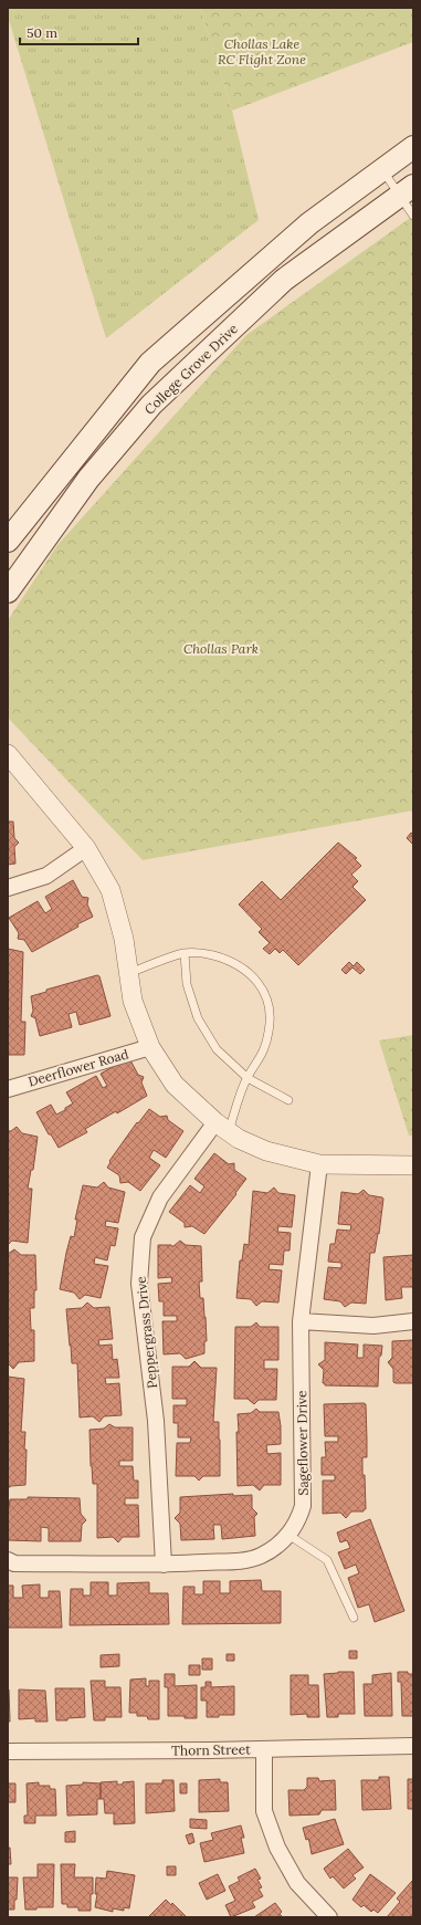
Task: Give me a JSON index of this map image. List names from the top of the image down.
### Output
{
  "streets": {
    "main road": ["College Grove Drive"],
    "street": [
      "Deerflower Road",
      "Peppergrass Drive",
      "Sageflower Drive",
      "Thorn Street"
    ]
  },
  "crossings": [
    ["Peppergrass Drive", "Sageflower Drive"]
  ],
  "parks": ["Chollas Lake RC Flight Zone", "Chollas Park"],
  "scale_bar": "50 m"
}
